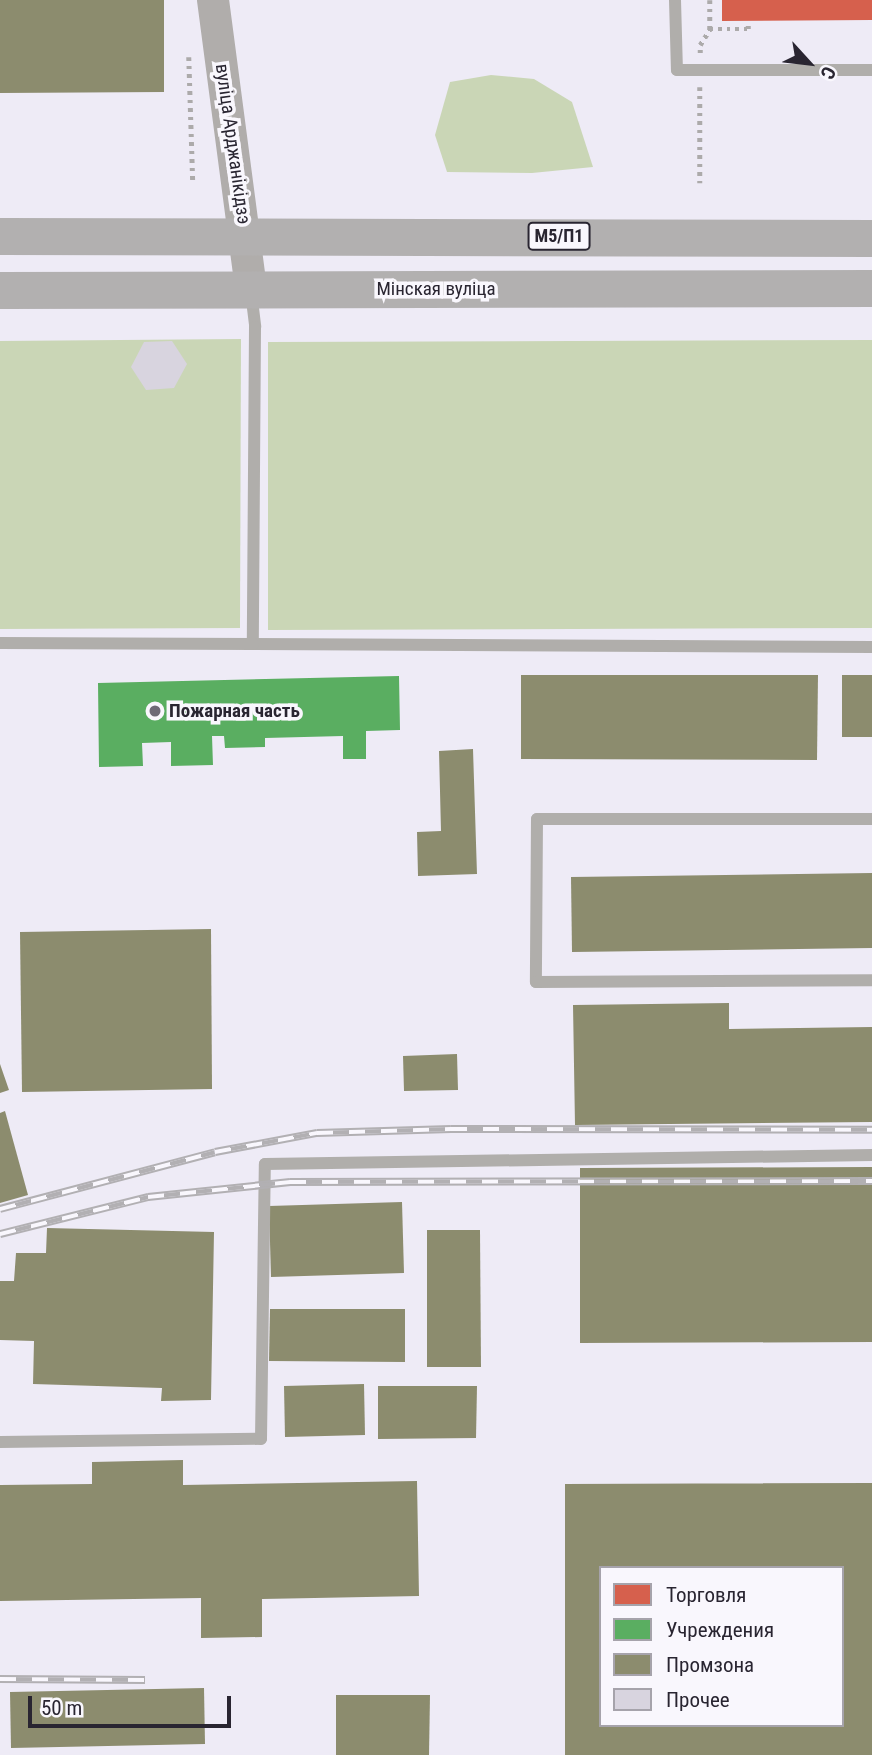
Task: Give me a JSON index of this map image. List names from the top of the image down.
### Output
{
  "streets": {
    "main road": ["вуліца Арджанікідзэ", "М5/П1", "Мінская вуліца"]
  },
  "crossings": [
    ["вуліца Арджанікідзэ", "М5/П1"],
    ["вуліца Арджанікідзэ", "Мінская вуліца"]
  ],
  "places": ["Пожарная часть"],
  "legend": [
    "Торговля",
    "Учреждения",
    "Промзона",
    "Прочее"
  ],
  "scale_bar": "50 m",
  "north": "bottom right"
}
